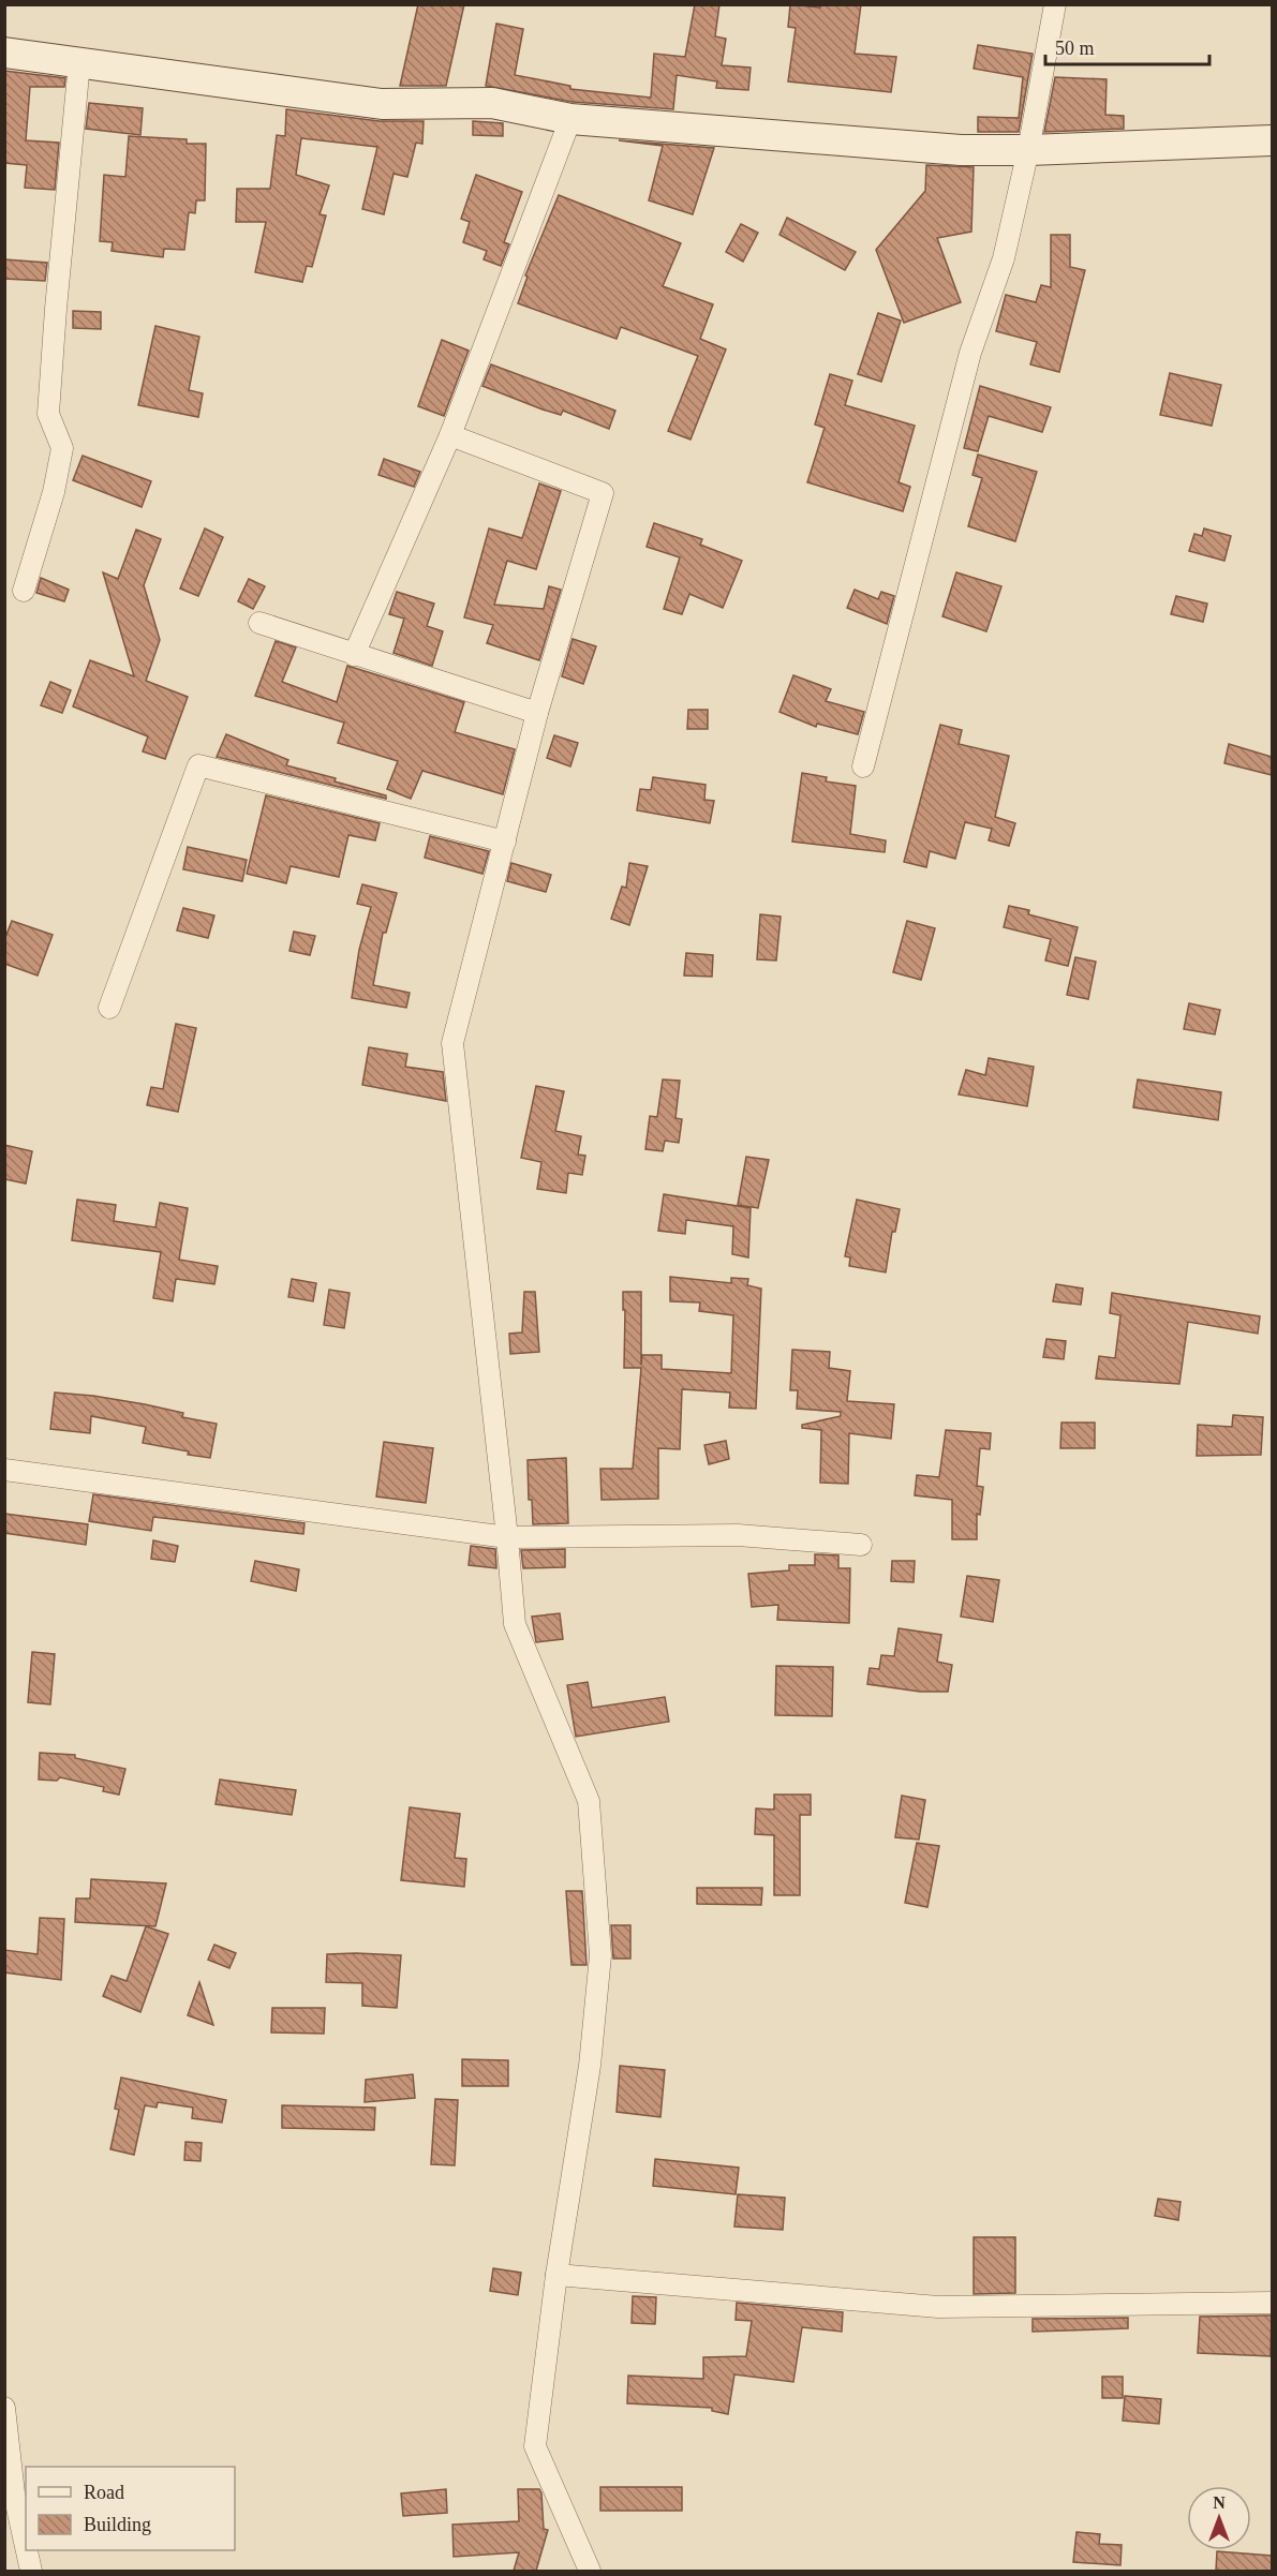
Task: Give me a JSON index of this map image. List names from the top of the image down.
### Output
{
  "legend": ["Road", "Building"],
  "scale_bar": "50 m",
  "north": "top"
}
